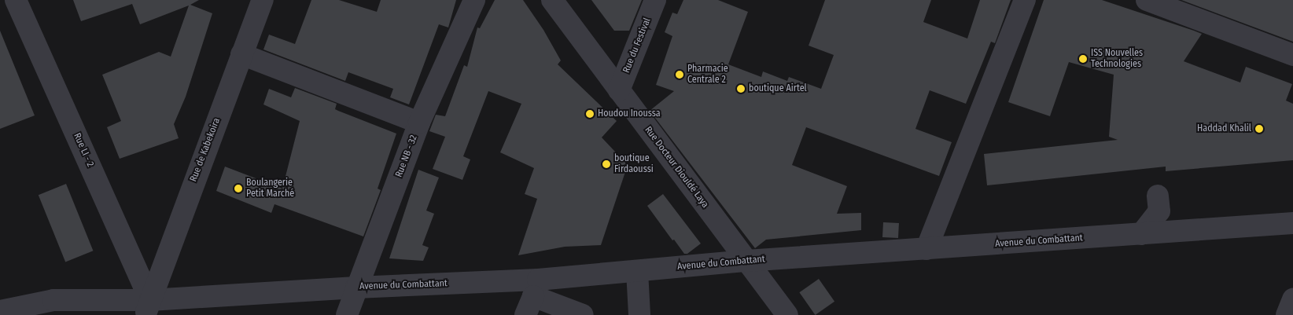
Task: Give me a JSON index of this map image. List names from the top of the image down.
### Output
{
  "streets": {
    "street": [
      "Rue du Festival",
      "Rue LI - 2",
      "Rue de Kabekoira",
      "Rue NB - 32",
      "Rue Docteur Diouldé Laya",
      "Avenue du Combattant"
    ]
  },
  "crossings": [
    ["Rue du Festival", "Rue Docteur Diouldé Laya"],
    ["Rue LI - 2", "Rue de Kabekoira"],
    ["Rue LI - 2", "Avenue du Combattant"],
    ["Rue de Kabekoira", "Avenue du Combattant"],
    ["Rue NB - 32", "Avenue du Combattant"],
    ["Rue Docteur Diouldé Laya", "Avenue du Combattant"]
  ],
  "places": [
    "ISS Nouvelles Technologies",
    "Pharmacie Centrale 2",
    "boutique Airtel",
    "Houdou Inoussa",
    "Haddad Khalil",
    "boutique Firdaoussi",
    "Boulangerie Petit Marché"
  ]
}
